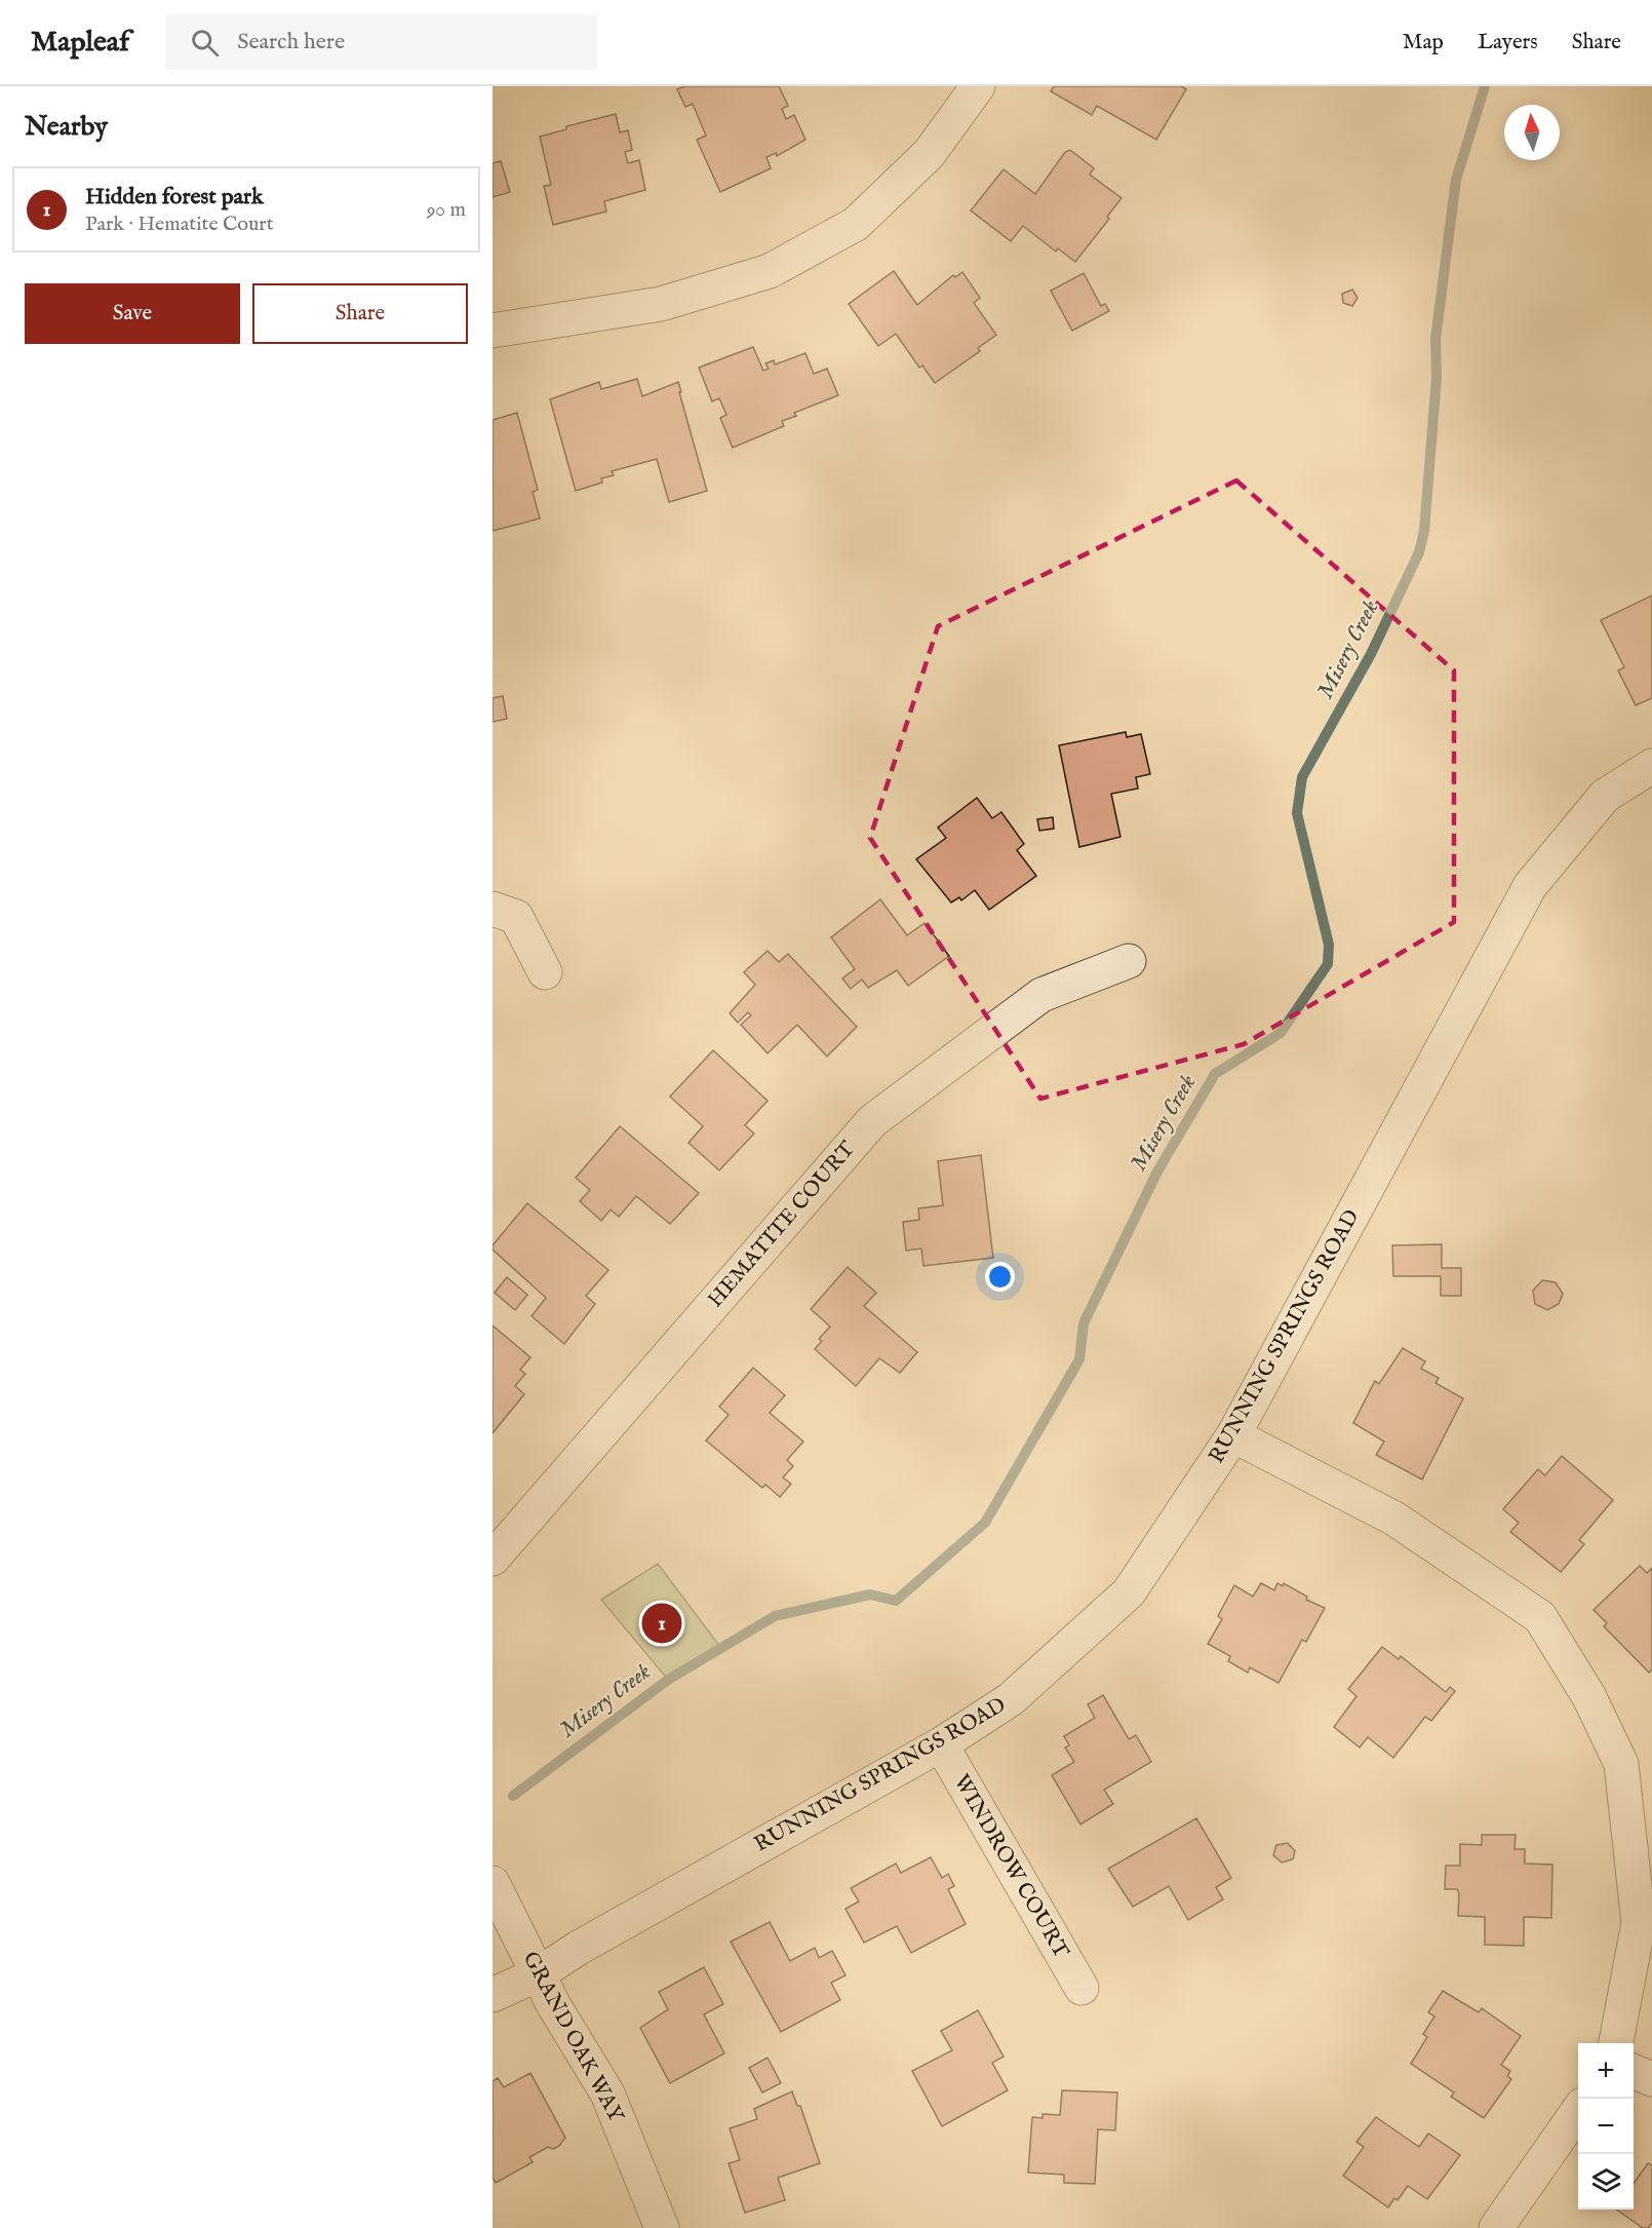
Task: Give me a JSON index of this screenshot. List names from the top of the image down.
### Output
{
  "streets": {
    "street": [
      "HEMATITE COURT",
      "RUNNING SPRINGS ROAD",
      "WINDROW COURT",
      "GRAND OAK WAY"
    ]
  },
  "crossings": [
    ["RUNNING SPRINGS ROAD", "WINDROW COURT"],
    ["RUNNING SPRINGS ROAD", "GRAND OAK WAY"]
  ],
  "water": ["Misery Creek"],
  "north": "top",
  "page": {
    "header": "Mapleaf",
    "search": "Search here",
    "nav": ["Map", "Layers", "Share"],
    "heading": "Nearby",
    "list": [
      {
        "mark": "1",
        "name": "Hidden forest park",
        "note": "Park · Hematite Court",
        "value": "90 m"
      }
    ],
    "buttons": ["Save", "Share"],
    "pins": "1",
    "map_buttons": ["+", "−"]
  }
}
